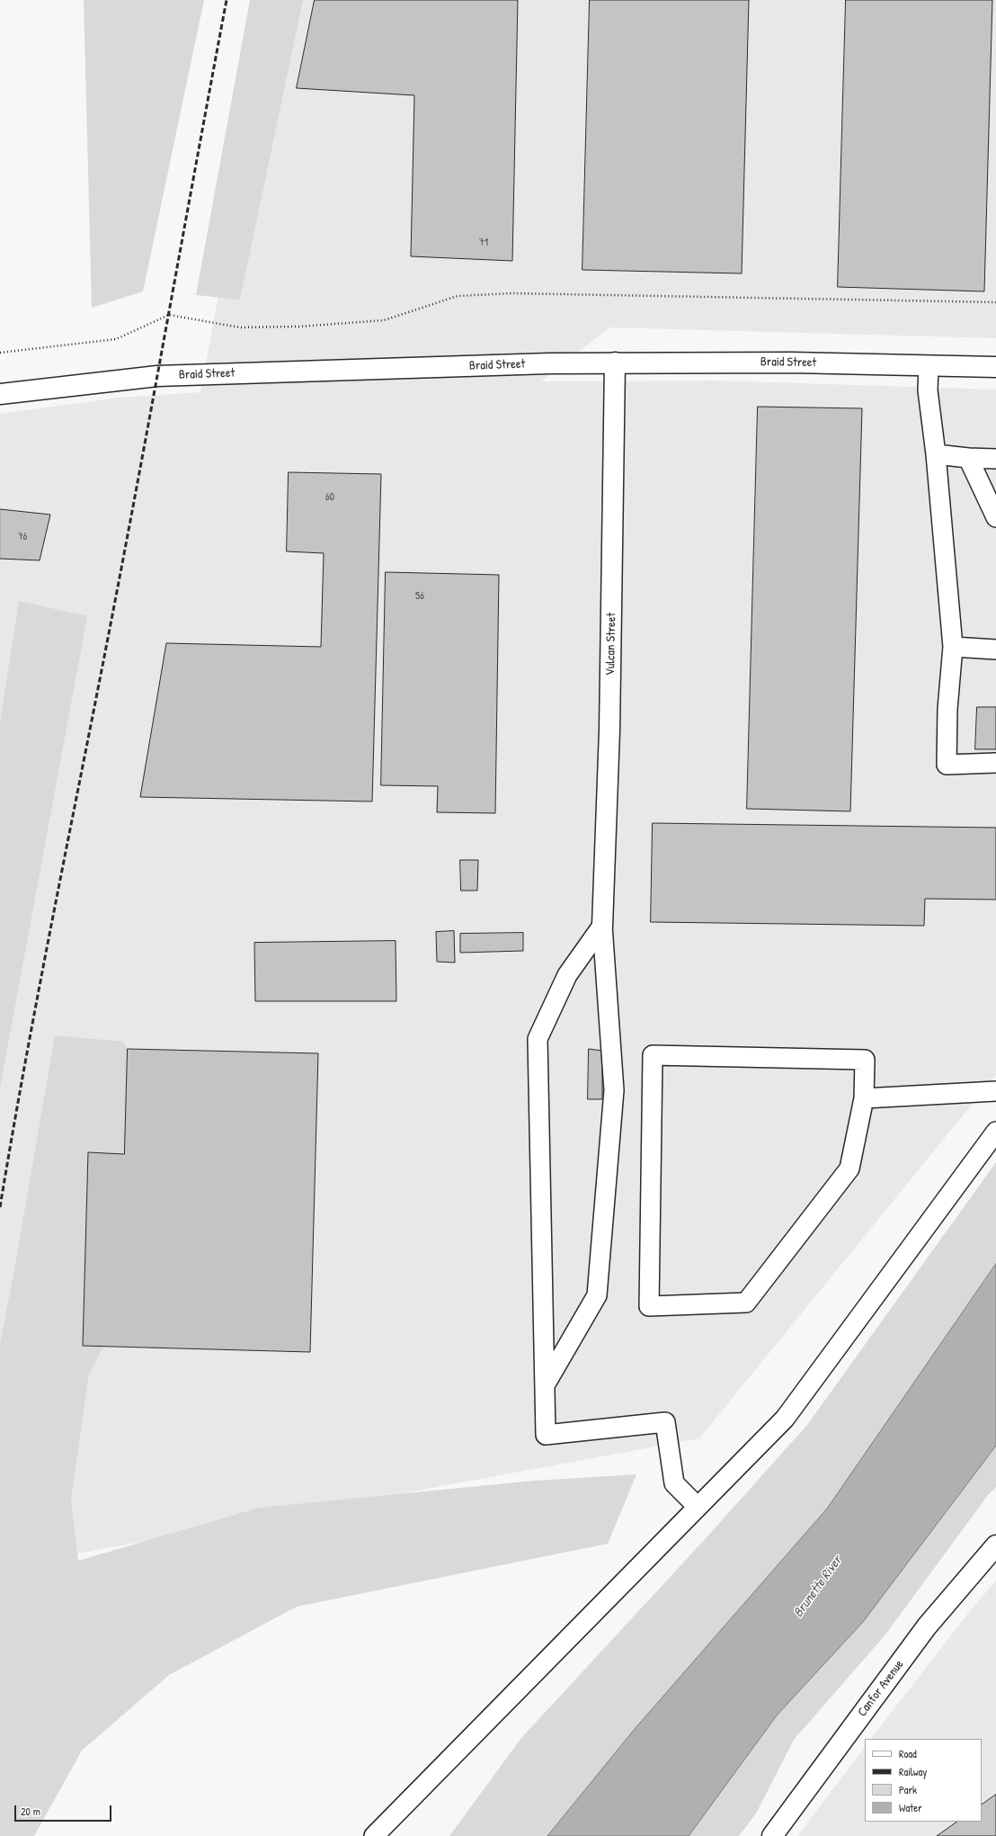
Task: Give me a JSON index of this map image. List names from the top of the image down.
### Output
{
  "streets": {
    "street": ["Braid Street", "Vulcan Street", "Canfor Avenue"]
  },
  "crossings": [
    ["Braid Street", "Vulcan Street"]
  ],
  "water": ["Brunette River"],
  "house_numbers": [
    "71",
    "60",
    "76",
    "56"
  ],
  "legend": [
    "Road",
    "Railway",
    "Park",
    "Water"
  ],
  "scale_bar": "20 m"
}
